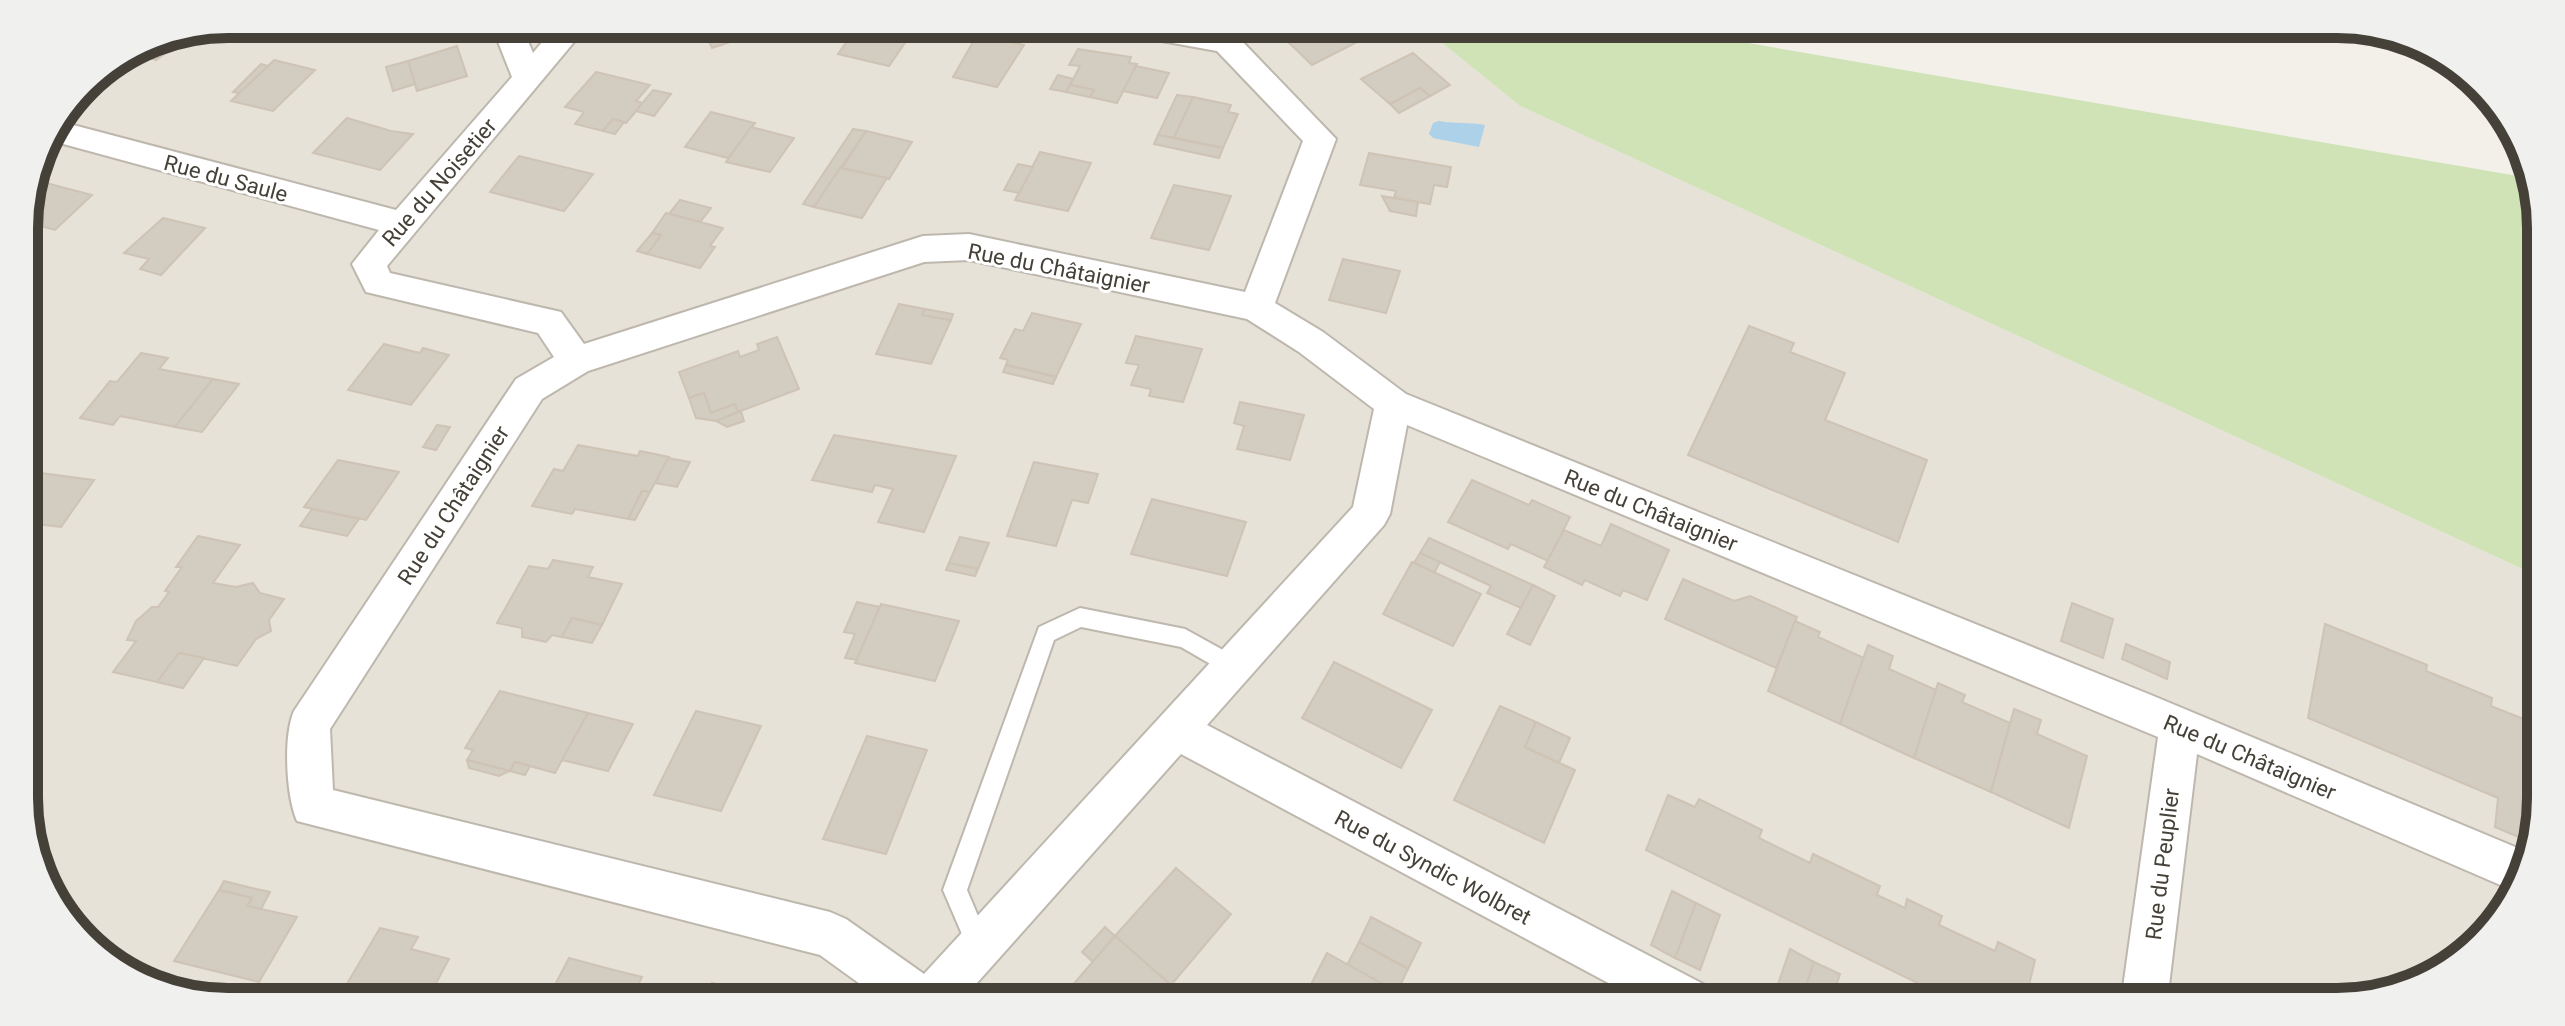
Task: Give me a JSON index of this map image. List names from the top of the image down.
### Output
{
  "streets": {
    "street": [
      "Rue du Saule",
      "Rue du Noisetier",
      "Rue du Châtaignier",
      "Rue du Peuplier",
      "Rue du Syndic Wolbret"
    ]
  },
  "crossings": [
    ["Rue du Saule", "Rue du Noisetier"],
    ["Rue du Noisetier", "Rue du Châtaignier"],
    ["Rue du Châtaignier", "Rue du Peuplier"]
  ]
}
